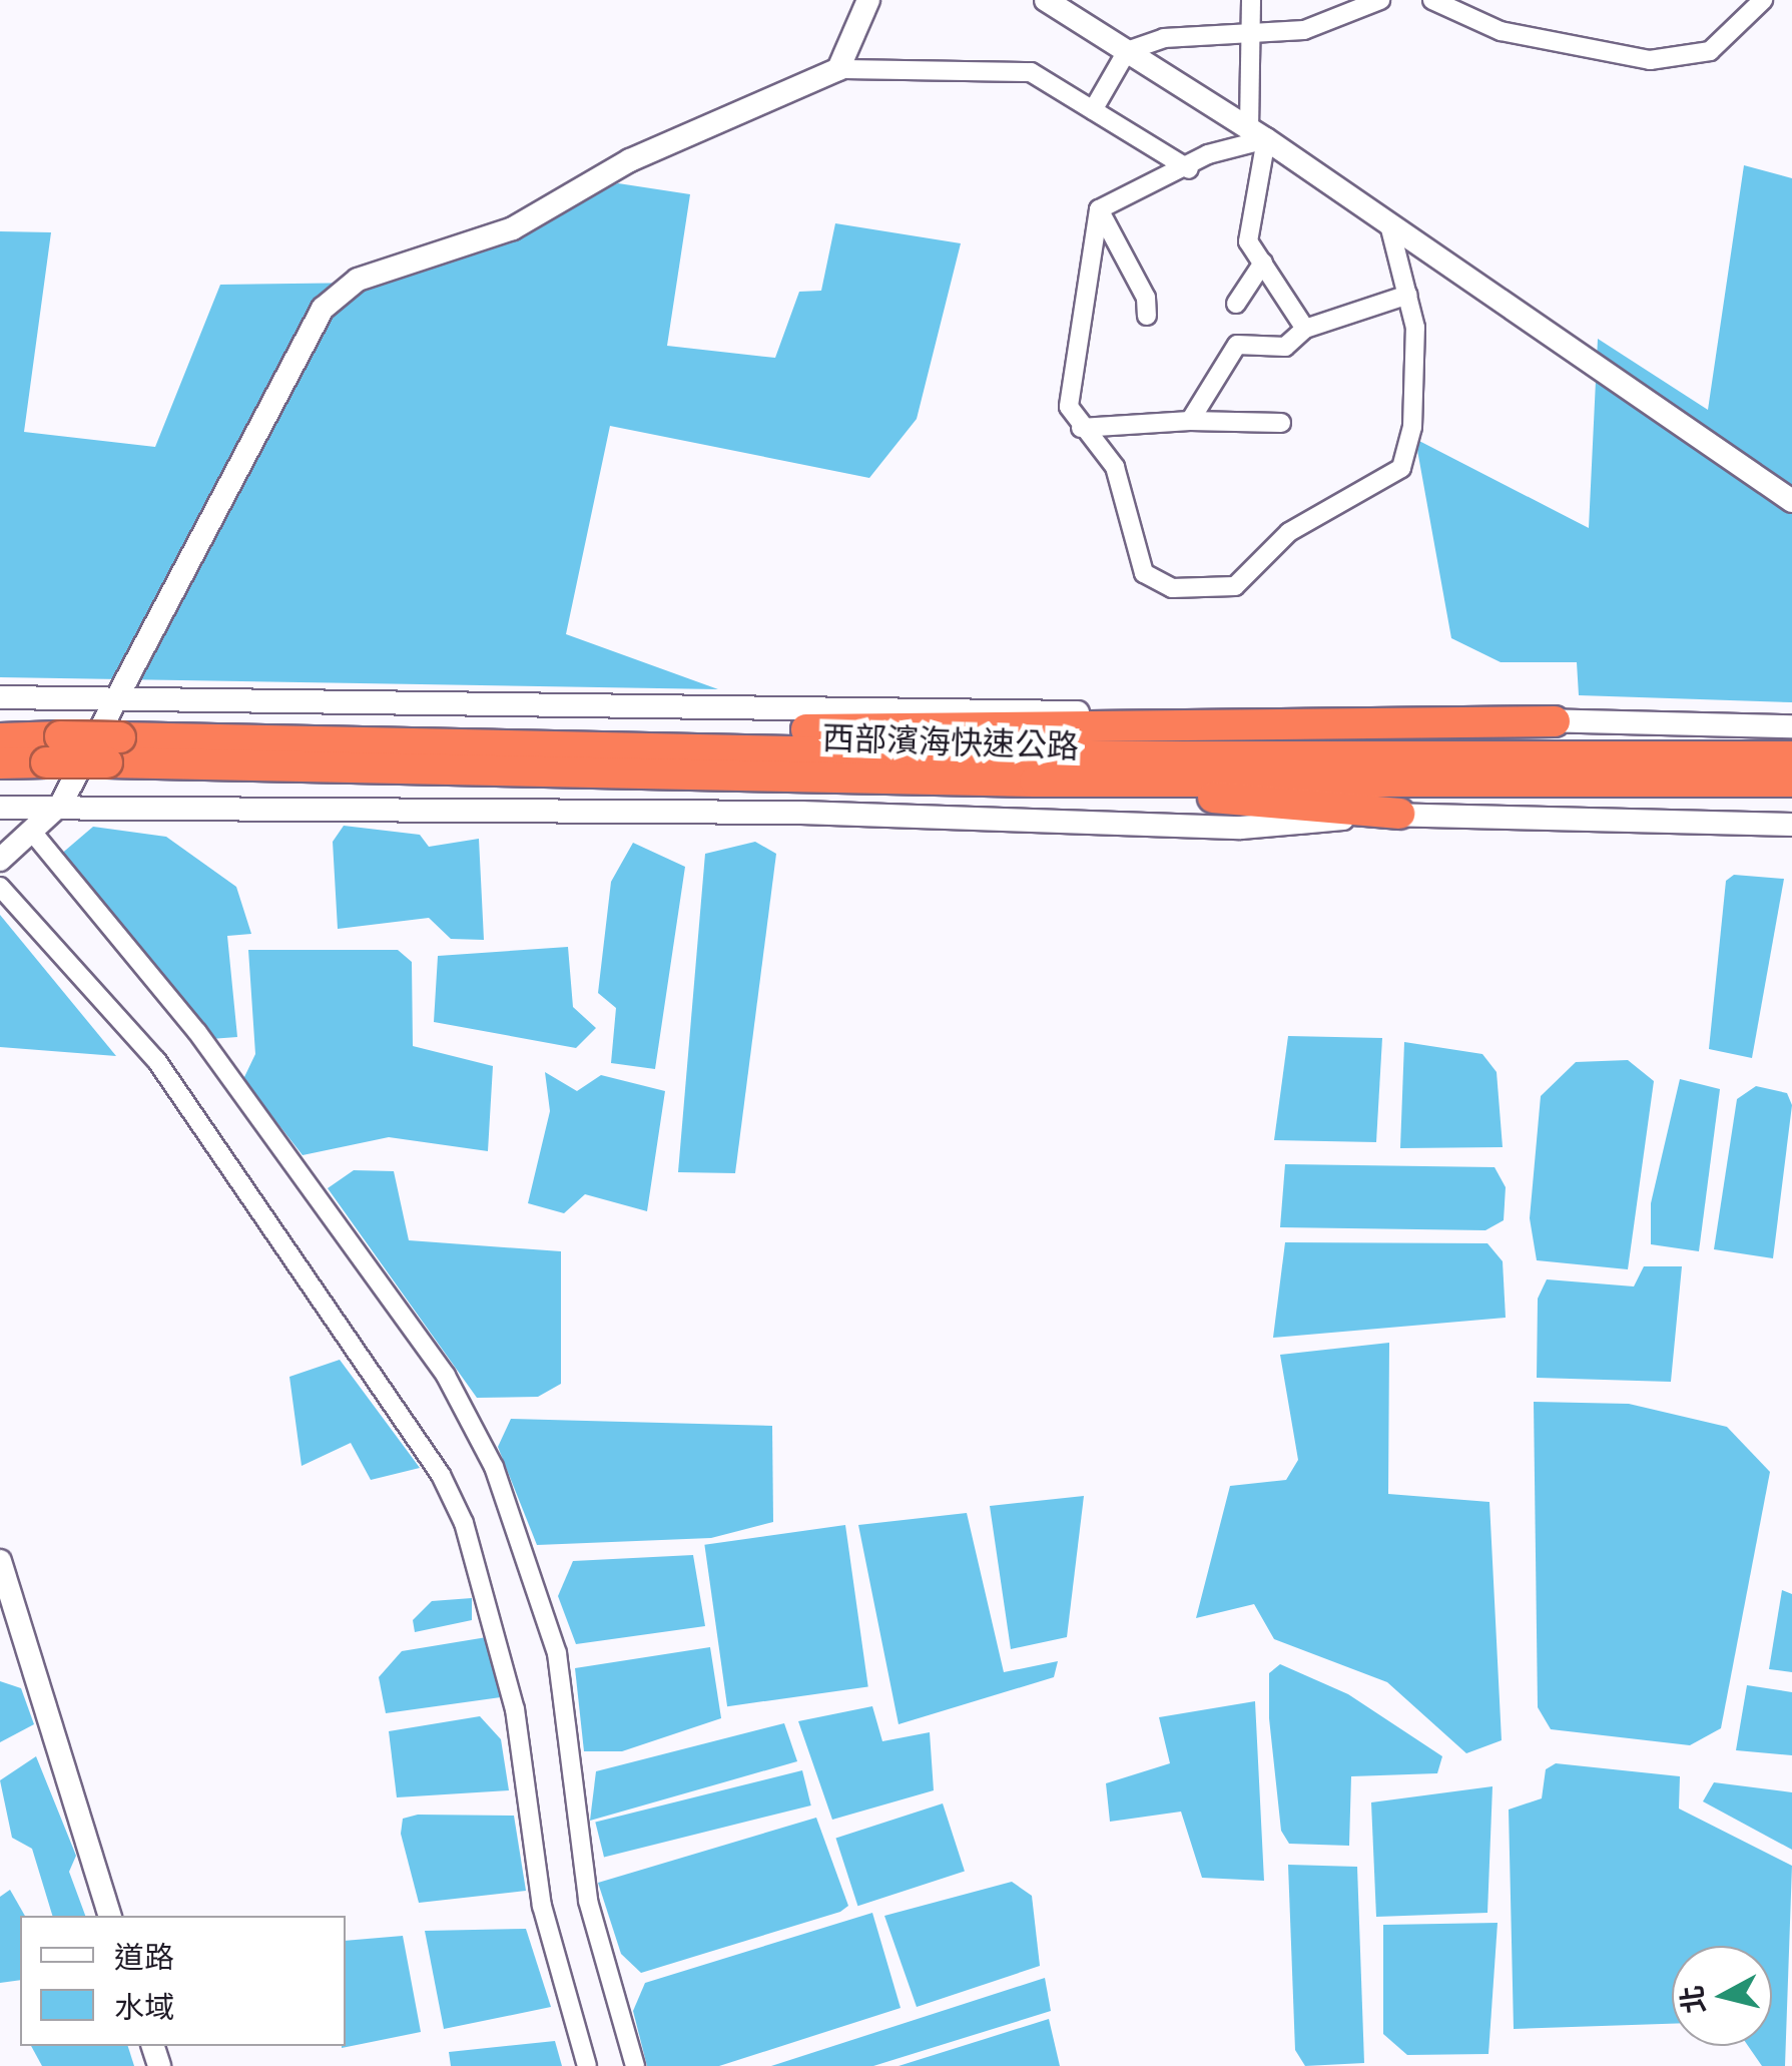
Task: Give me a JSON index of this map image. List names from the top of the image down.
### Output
{
  "streets": {
    "highway": ["西部濱海快速公路"]
  },
  "legend": ["道路", "水域"],
  "north": "left"
}
